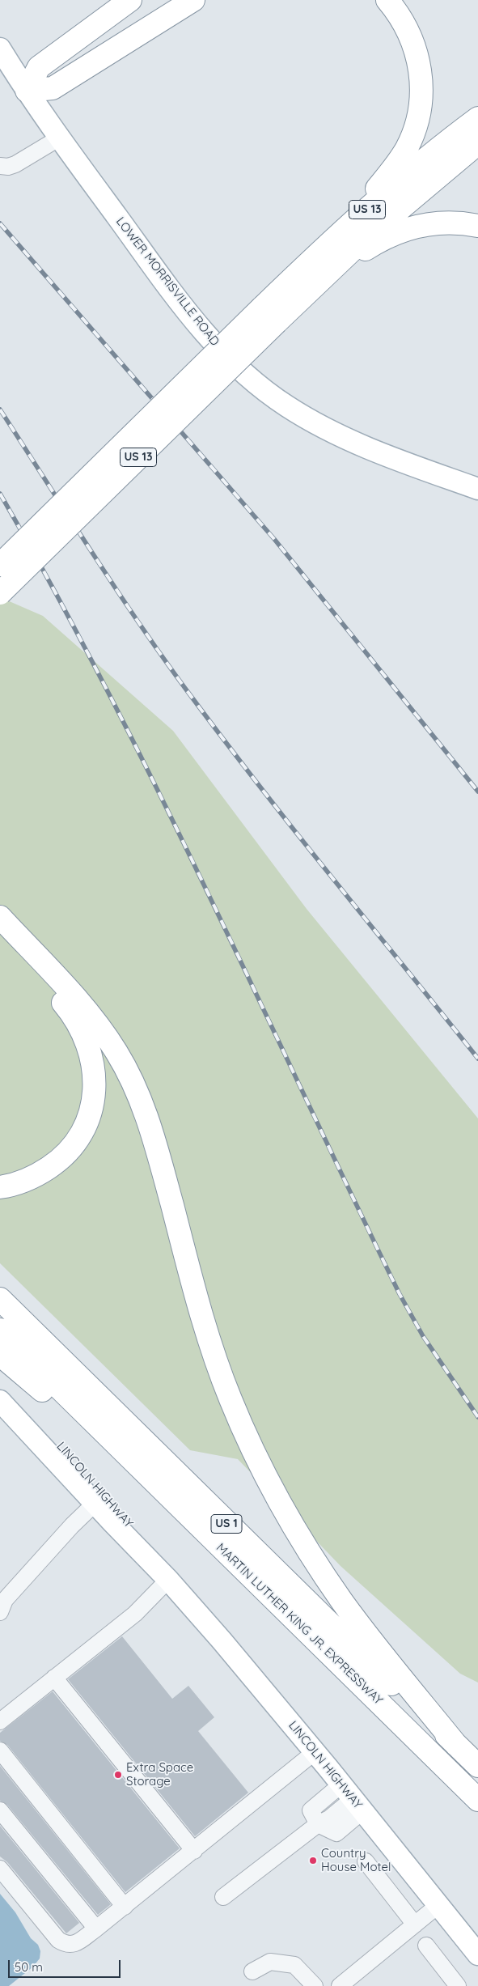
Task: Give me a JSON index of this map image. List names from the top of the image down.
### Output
{
  "streets": {
    "highway": ["US 13", "US 1", "MARTIN LUTHER KING JR. EXPRESSWAY"],
    "main road": ["LOWER MORRISVILLE ROAD", "LINCOLN HIGHWAY"]
  },
  "places": ["Extra Space Storage", "Country House Motel"],
  "scale_bar": "50 m"
}
